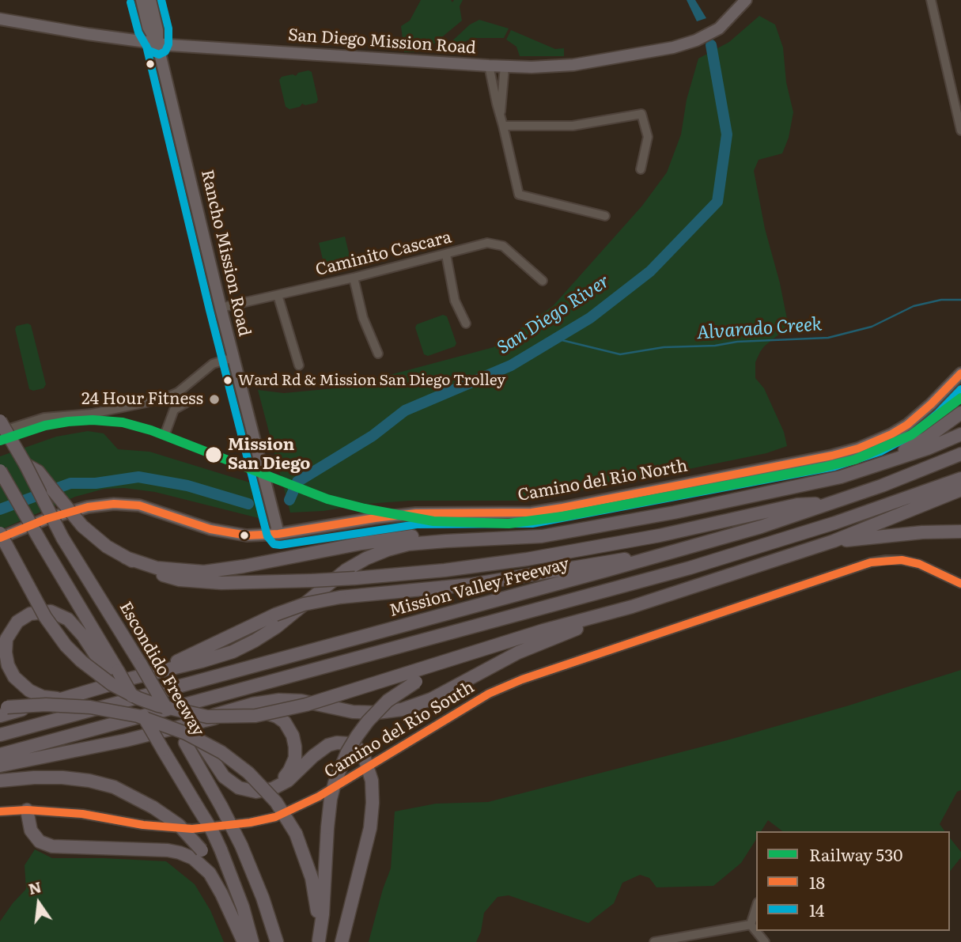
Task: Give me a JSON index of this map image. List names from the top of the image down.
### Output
{
  "streets": {
    "highway": ["Mission Valley Freeway", "Escondido Freeway"],
    "main road": ["San Diego Mission Road", "Rancho Mission Road", "Camino del Rio North"],
    "street": ["Caminito Cascara", "Camino del Rio South"]
  },
  "crossings": [
    ["San Diego Mission Road", "Rancho Mission Road"],
    ["Rancho Mission Road", "Caminito Cascara"],
    ["Escondido Freeway", "Camino del Rio South"]
  ],
  "water": ["San Diego River", "Alvarado Creek"],
  "places": ["Ward Rd & Mission San Diego Trolley", "24 Hour Fitness", "Mission San Diego"],
  "lines": ["transit line 14", "transit line 18", "rail line 530"],
  "legend": ["Railway 530", "18", "14"],
  "north": "top"
}
